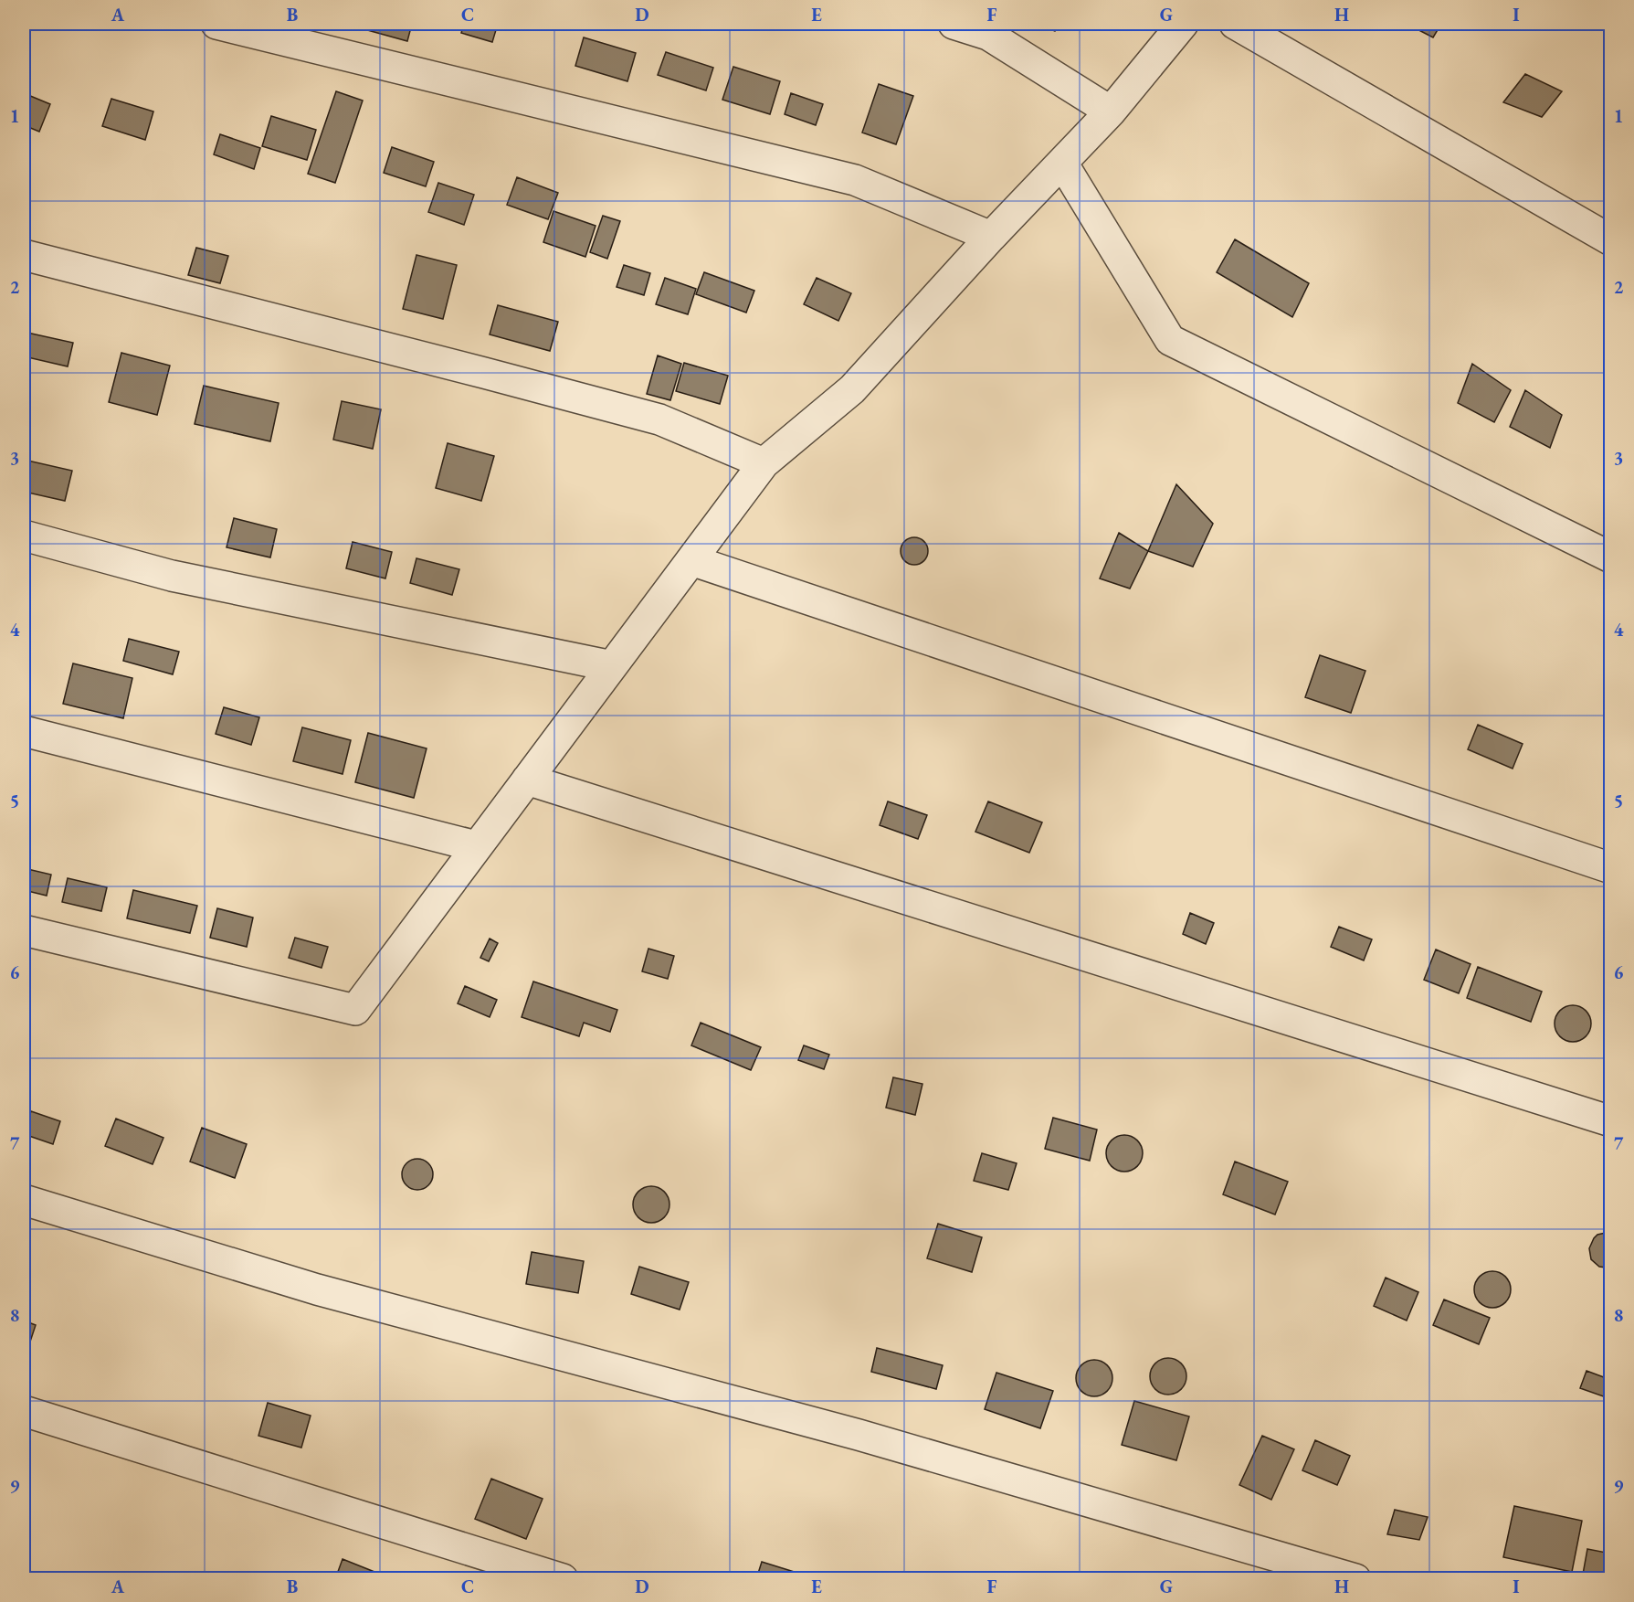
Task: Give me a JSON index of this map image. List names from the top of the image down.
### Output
{
  "grid": {
    "columns": [
      "A",
      "B",
      "C",
      "D",
      "E",
      "F",
      "G",
      "H",
      "I"
    ],
    "rows": [
      "1",
      "2",
      "3",
      "4",
      "5",
      "6",
      "7",
      "8",
      "9"
    ]
  }
}
